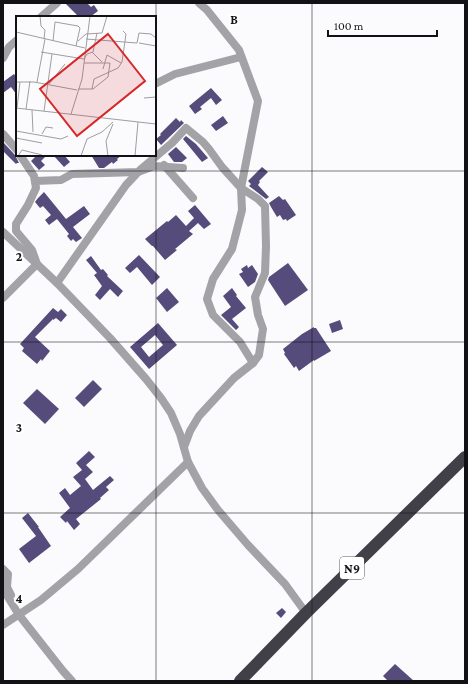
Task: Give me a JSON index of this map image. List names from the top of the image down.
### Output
{
  "streets": {
    "highway": ["N9"]
  },
  "scale_bar": "100 m",
  "grid": {
    "columns": ["B"],
    "rows": ["2", "3", "4"]
  }
}
